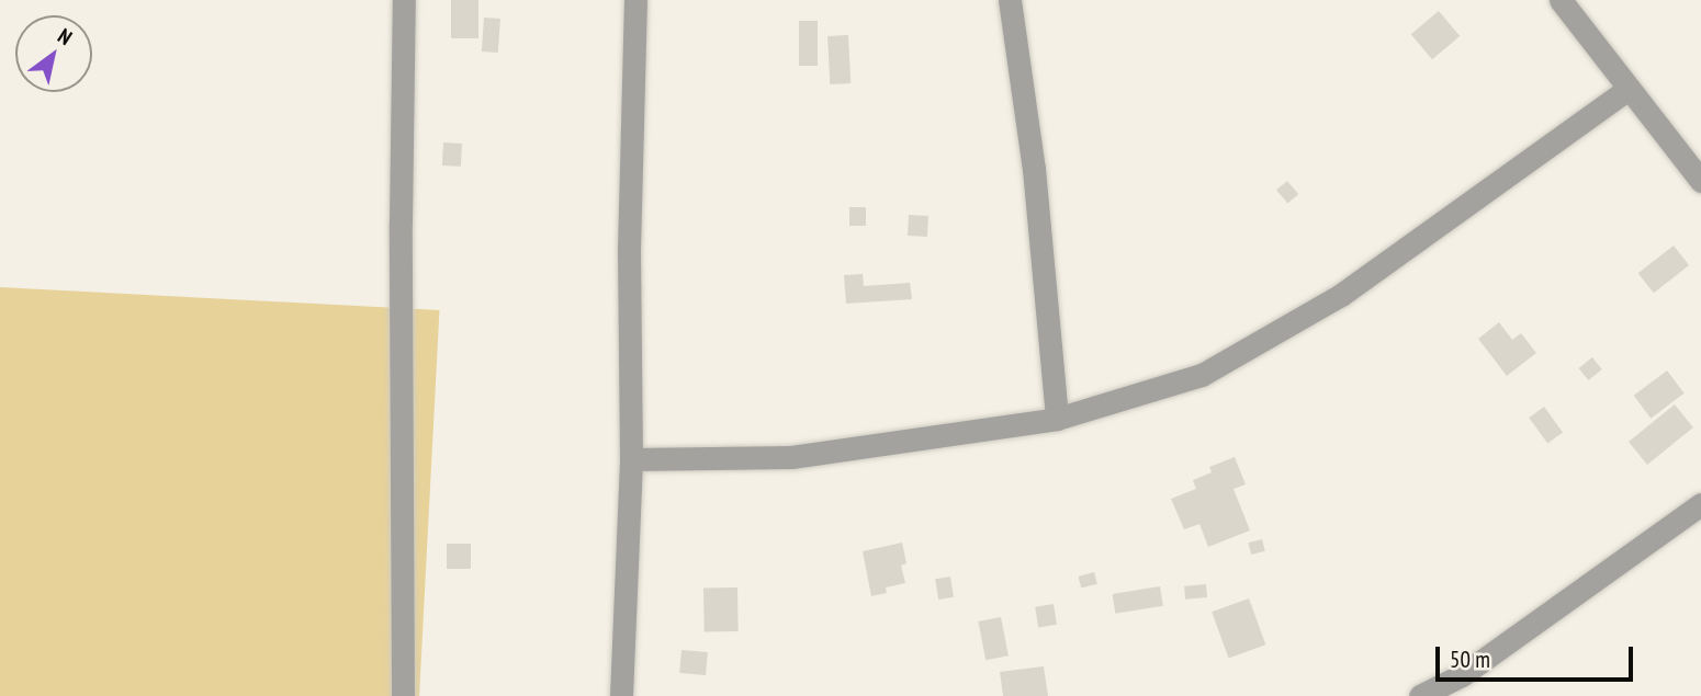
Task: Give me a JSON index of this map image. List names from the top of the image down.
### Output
{
  "scale_bar": "50 m",
  "north": "top right"
}
